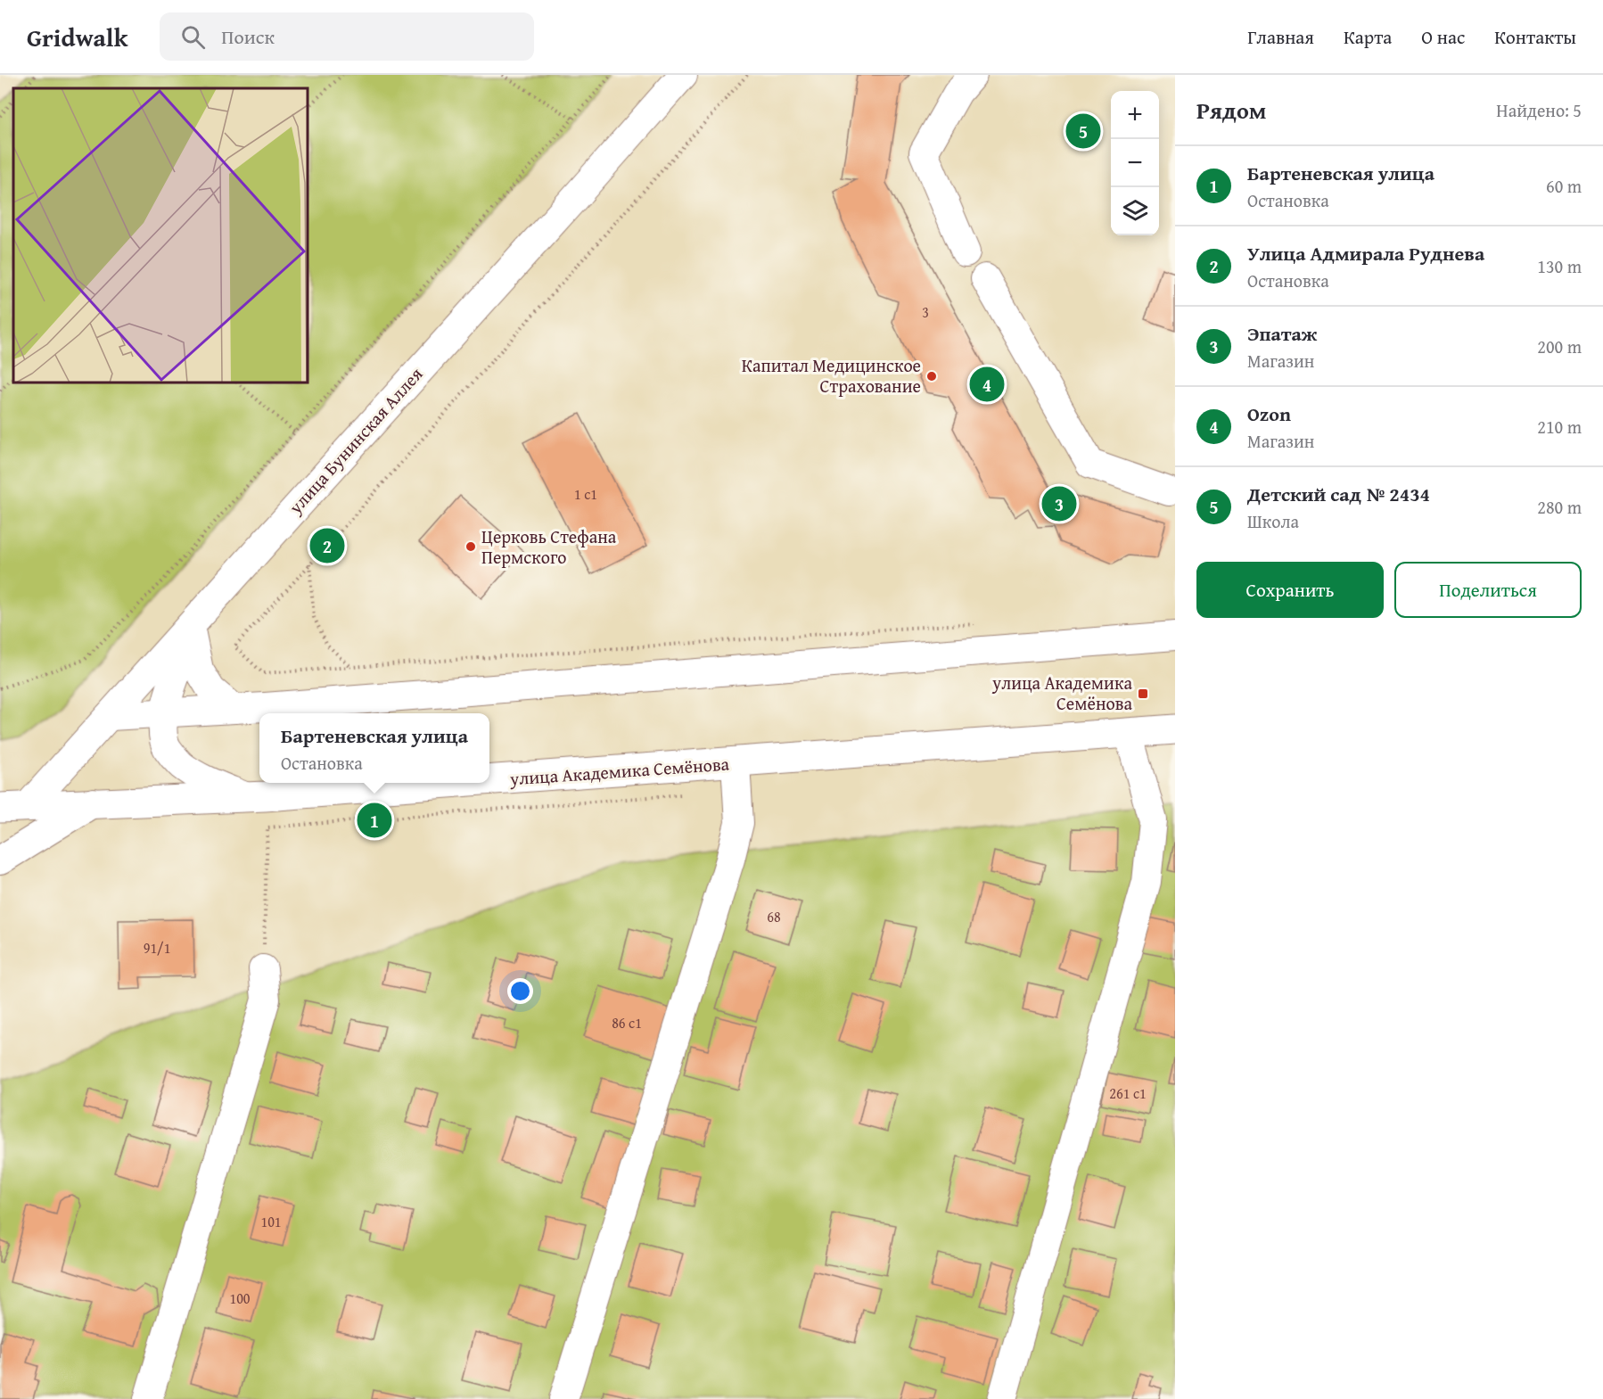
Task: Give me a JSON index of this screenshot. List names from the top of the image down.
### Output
{
  "streets": {
    "main road": ["улица Академика Семёнова"],
    "street": ["улица Бунинская Аллея"]
  },
  "crossings": [
    ["улица Бунинская Аллея", "улица Академика Семёнова"]
  ],
  "places": {
    "other": ["Капитал Медицинское Страхование", "Церковь Стефана Пермского"],
    "transit": ["улица Академика Семёнова"]
  },
  "house_numbers": [
    "3",
    "1 с1",
    "68",
    "91/1",
    "86 с1",
    "261 с1",
    "101",
    "100"
  ],
  "page": {
    "header": "Gridwalk",
    "search": "Поиск",
    "nav": [
      "Главная",
      "Карта",
      "О нас",
      "Контакты"
    ],
    "heading": ["Рядом", "Найдено: 5"],
    "map_buttons": ["+", "−"],
    "pins": [
      "5",
      "4",
      "3",
      "2",
      "1"
    ],
    "list": [
      {
        "mark": "1",
        "name": "Бартеневская улица",
        "note": "Остановка",
        "value": "60 m"
      },
      {
        "mark": "2",
        "name": "Улица Адмирала Руднева",
        "note": "Остановка",
        "value": "130 m"
      },
      {
        "mark": "3",
        "name": "Эпатаж",
        "note": "Магазин",
        "value": "200 m"
      },
      {
        "mark": "4",
        "name": "Ozon",
        "note": "Магазин",
        "value": "210 m"
      },
      {
        "mark": "5",
        "name": "Детский сад № 2434",
        "note": "Школа",
        "value": "280 m"
      }
    ],
    "buttons": ["Сохранить", "Поделиться"],
    "popup": ["Бартеневская улица", "Остановка"]
  }
}
